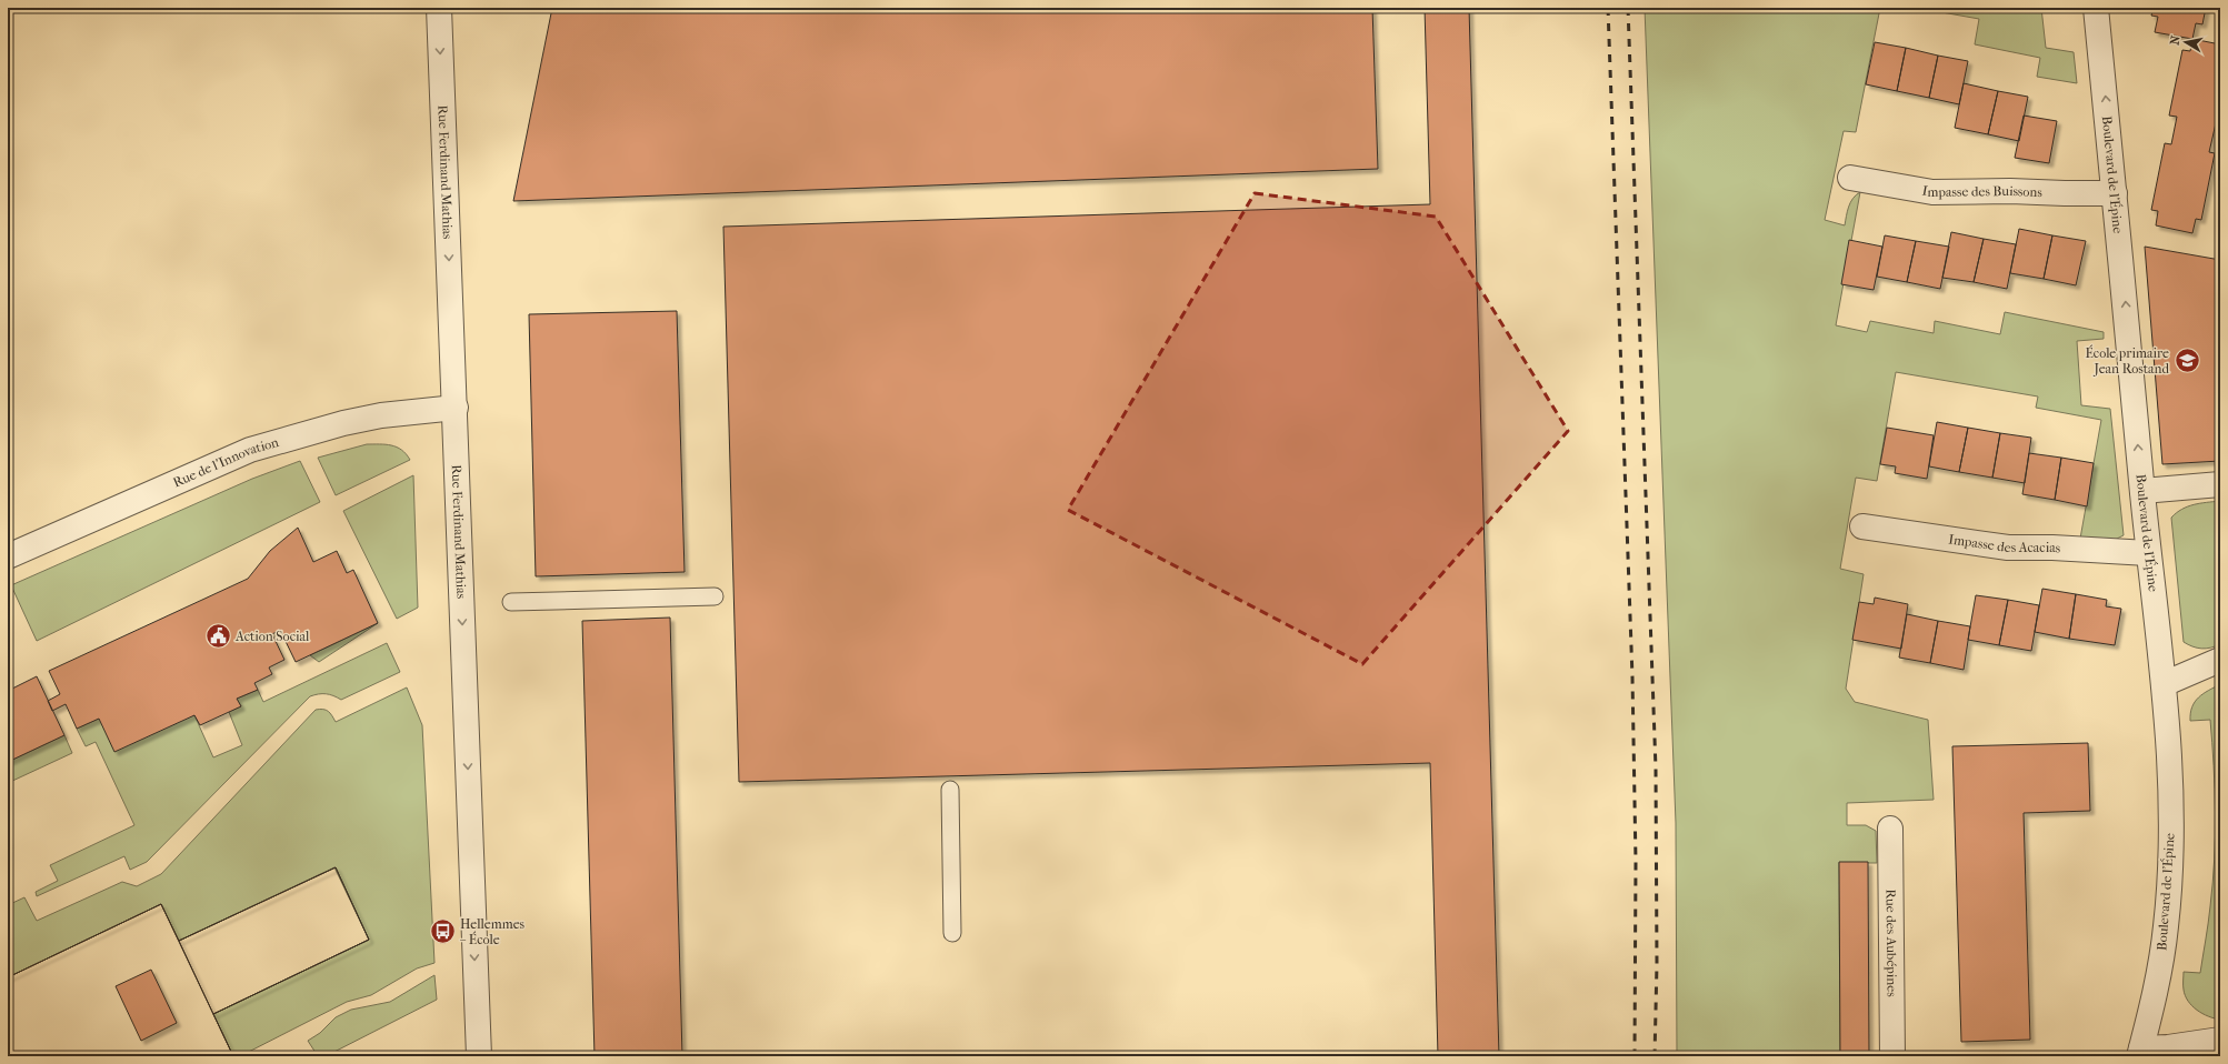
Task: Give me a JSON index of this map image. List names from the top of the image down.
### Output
{
  "streets": {
    "street": [
      "Rue Ferdinand Mathias",
      "Boulevard de l'Épine",
      "Impasse des Buissons",
      "Rue de l'Innovation",
      "Impasse des Acacias",
      "Rue des Aubépines"
    ]
  },
  "crossings": [
    ["Rue Ferdinand Mathias", "Rue de l'Innovation"],
    ["Boulevard de l'Épine", "Impasse des Buissons"],
    ["Boulevard de l'Épine", "Impasse des Acacias"]
  ],
  "one_way": ["Rue Ferdinand Mathias", "Boulevard de l'Épine"],
  "places": {
    "school or university": ["École primaire Jean Rostand"],
    "public building": ["Action Social"],
    "bus stop": ["Hellemmes – École"]
  },
  "north": "left"
}
